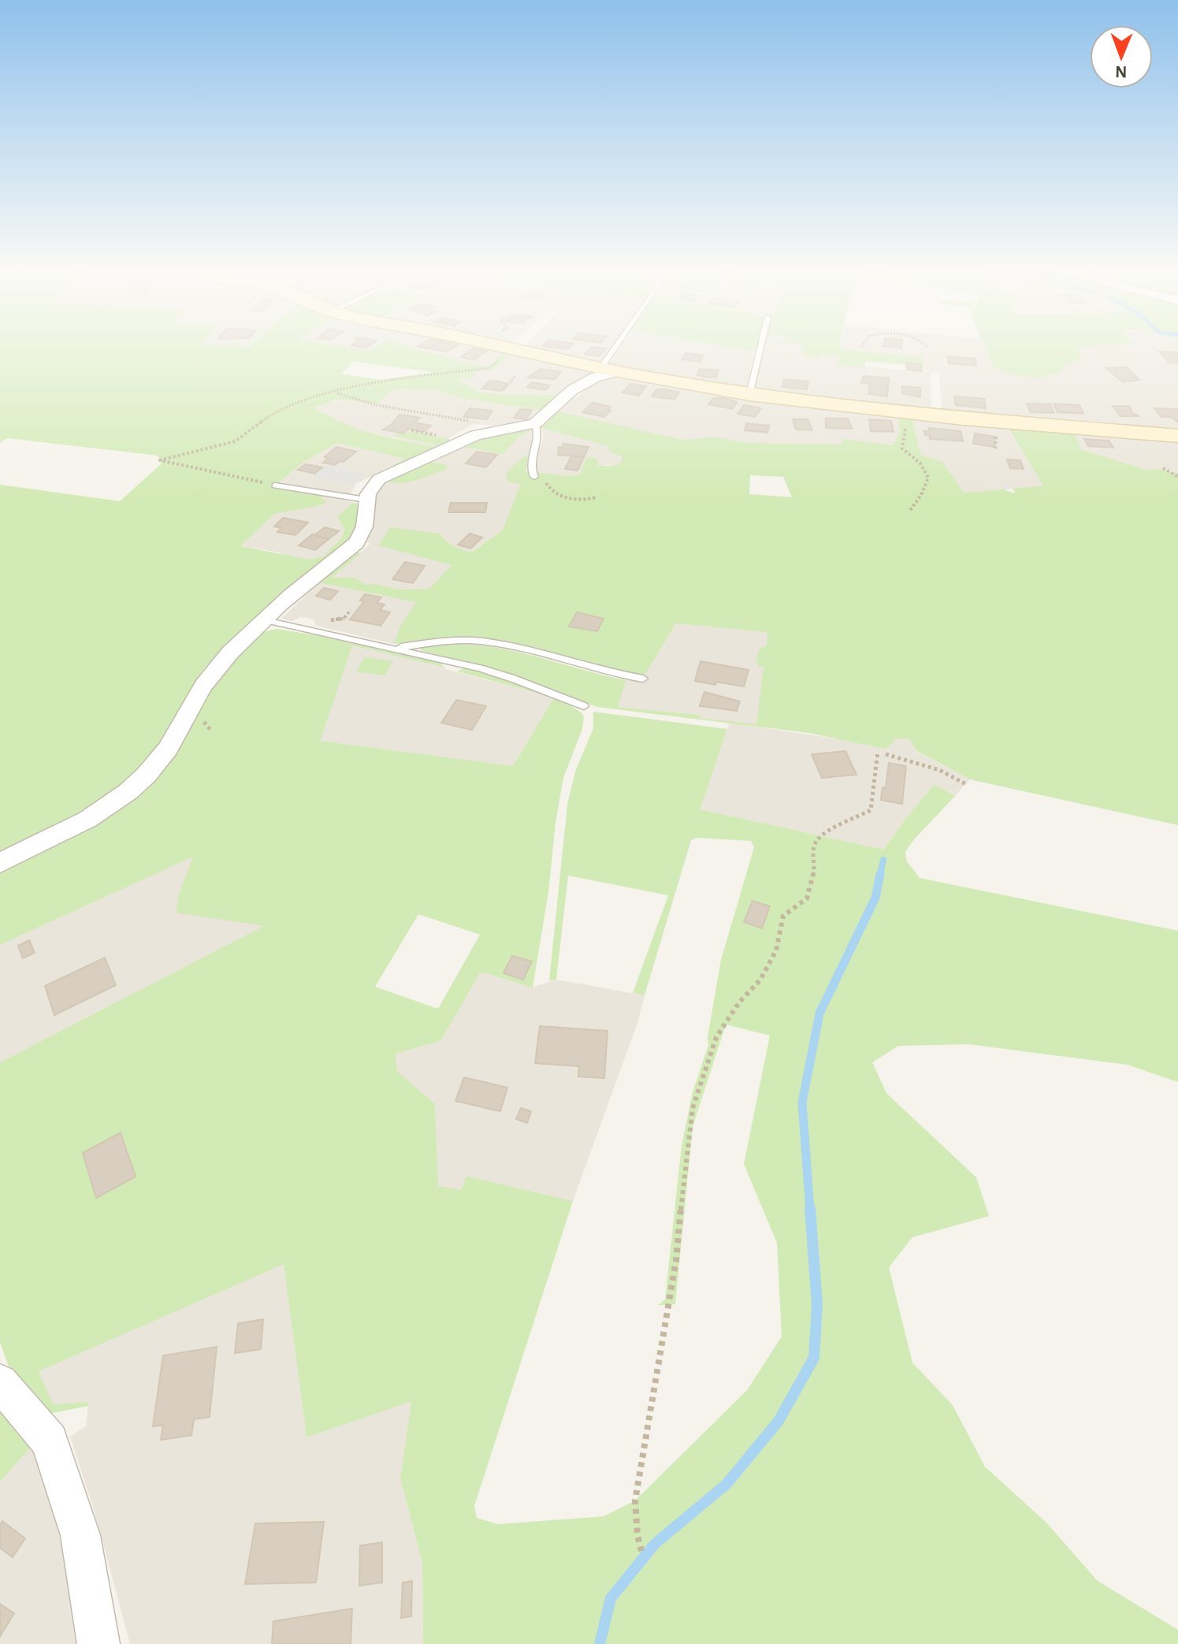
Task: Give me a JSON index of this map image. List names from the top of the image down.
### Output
{
  "north": "bottom"
}
